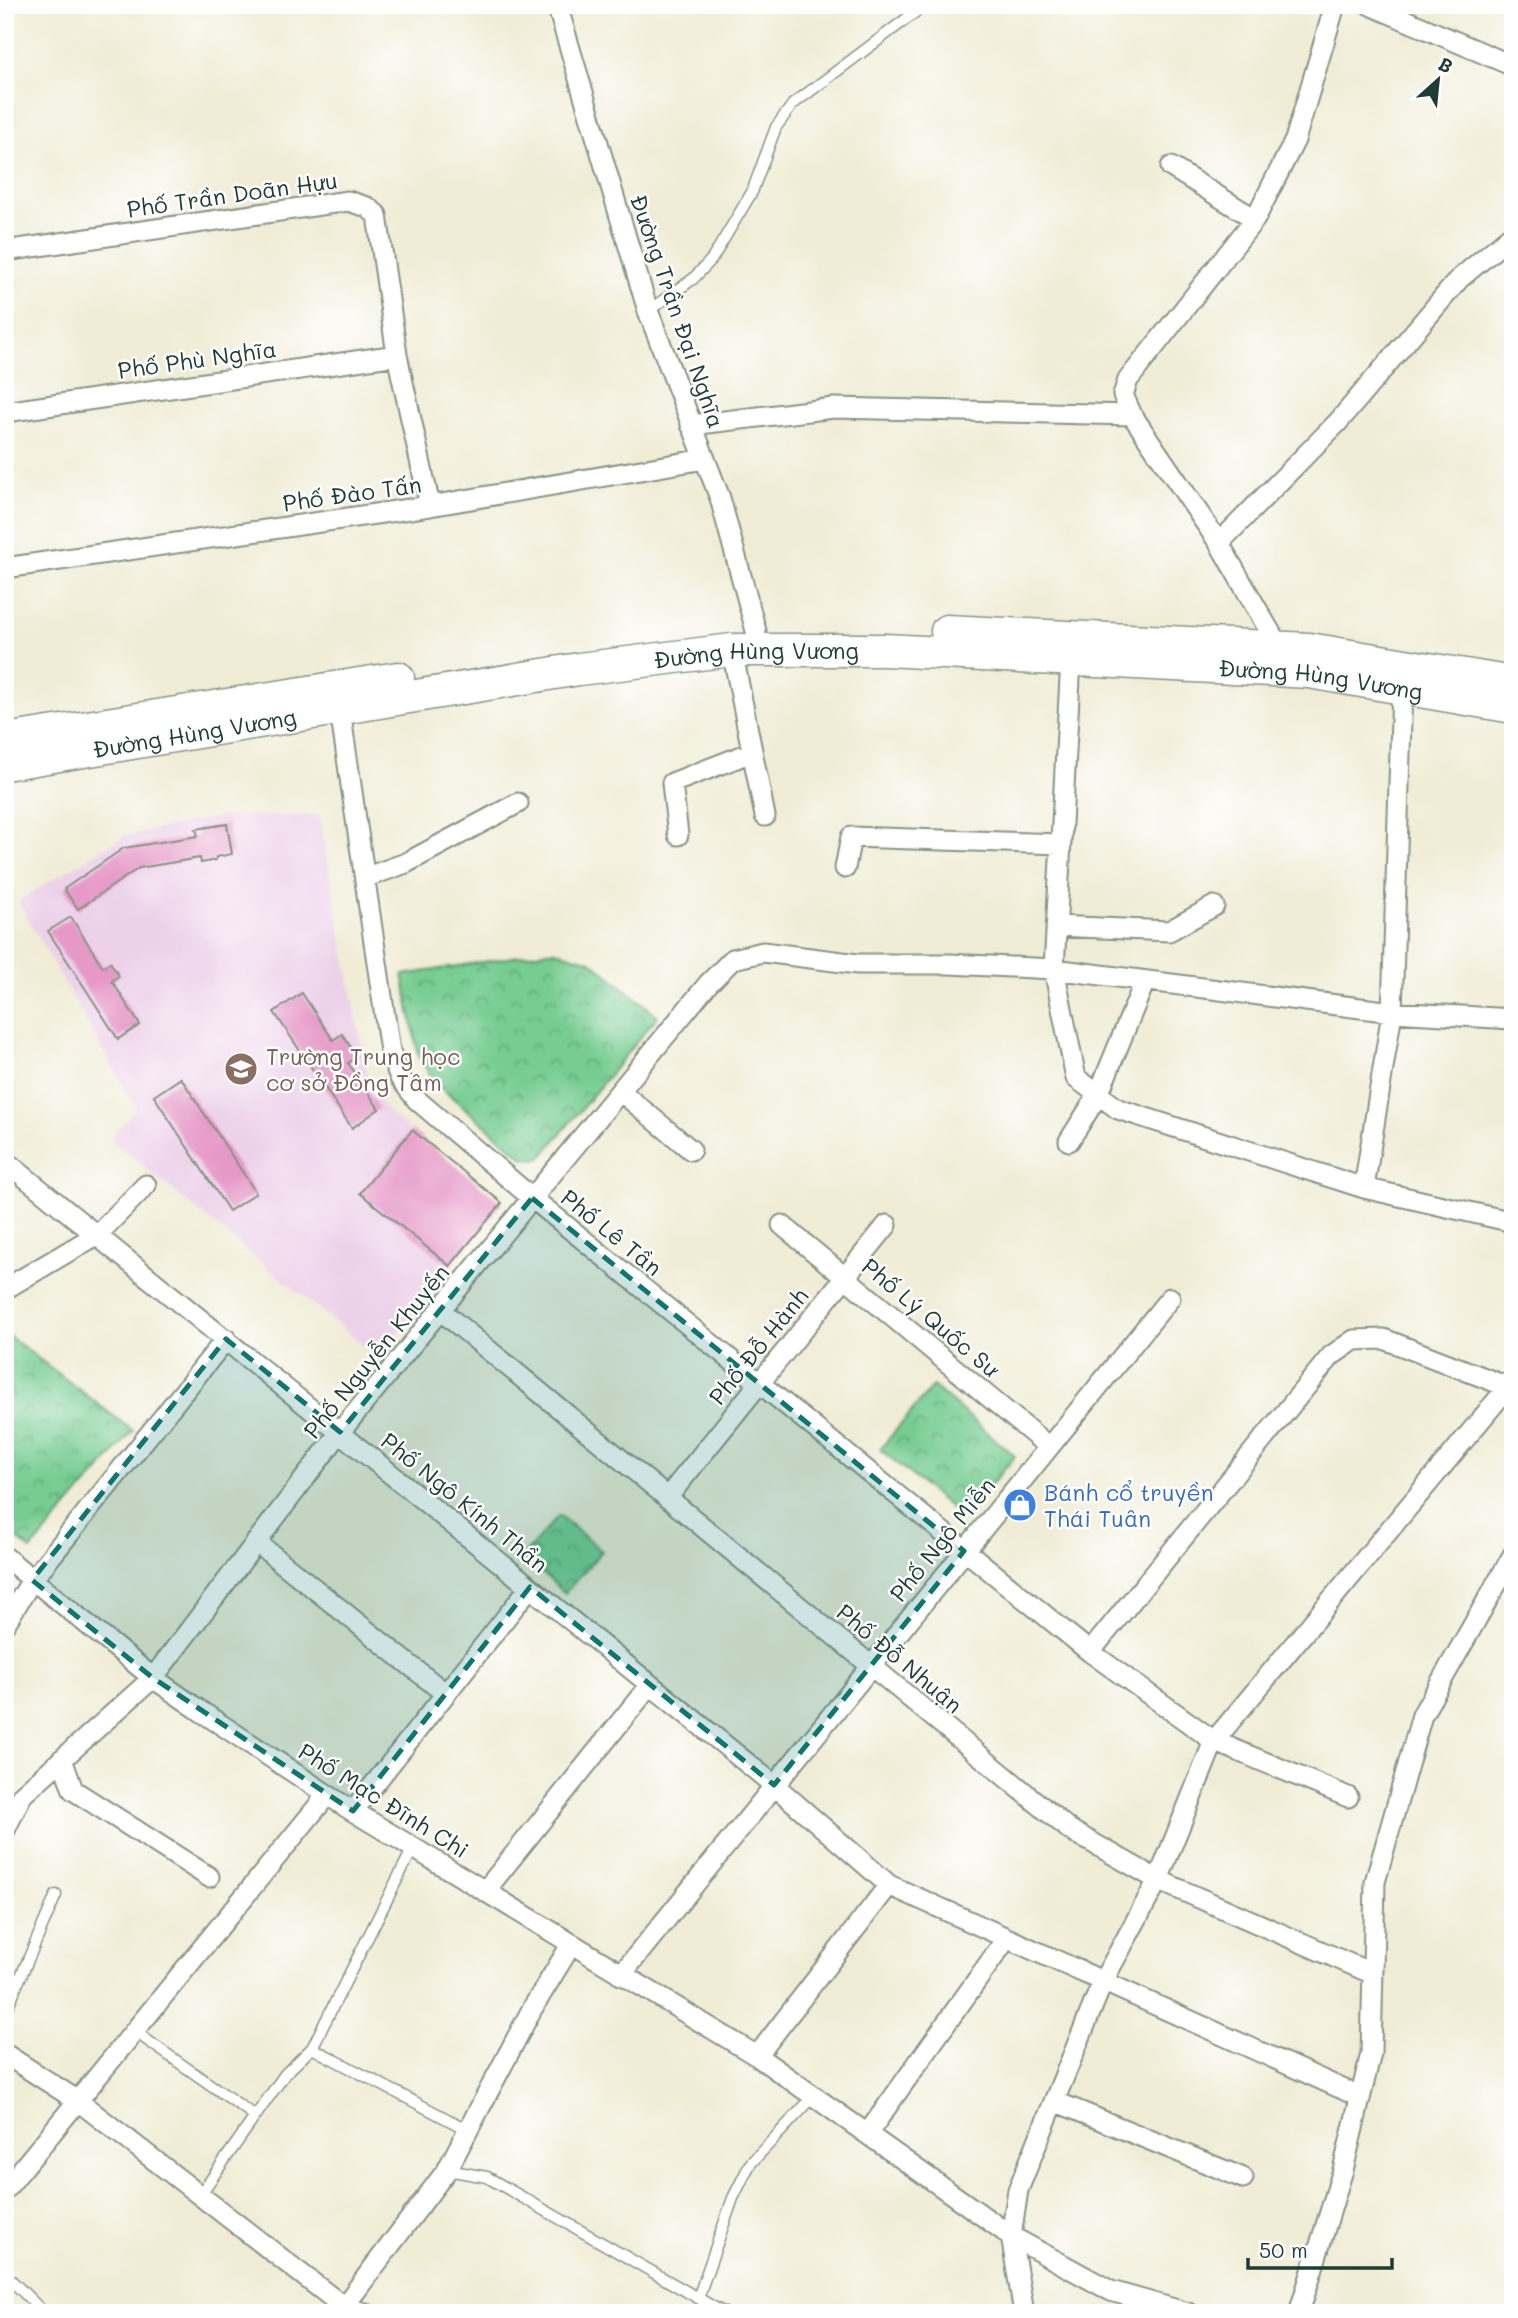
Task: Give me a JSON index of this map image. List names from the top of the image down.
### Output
{
  "streets": {
    "main road": ["Đường Hùng Vương"],
    "street": [
      "Phố Trần Doãn Hựu",
      "Đường Trần Đại Nghĩa",
      "Phố Phù Nghĩa",
      "Phố Đào Tấn",
      "Phố Lê Tần",
      "Phố Lý Quốc Sư",
      "Phố Đỗ Hành",
      "Phố Nguyễn Khuyến",
      "Phố Ngô Kính Thần",
      "Phố Ngô Miễn",
      "Phố Đỗ Nhuận",
      "Phố Mạc Đĩnh Chi"
    ]
  },
  "crossings": [
    ["Phố Trần Doãn Hựu", "Phố Phù Nghĩa"],
    ["Phố Trần Doãn Hựu", "Phố Đào Tấn"],
    ["Đường Trần Đại Nghĩa", "Phố Đào Tấn"],
    ["Đường Trần Đại Nghĩa", "Đường Hùng Vương"],
    ["Đường Hùng Vương", "Phố Lê Tần"],
    ["Phố Lê Tần", "Phố Đỗ Hành"],
    ["Phố Lê Tần", "Phố Nguyễn Khuyến"],
    ["Phố Lê Tần", "Phố Ngô Miễn"],
    ["Phố Lý Quốc Sư", "Phố Đỗ Hành"],
    ["Phố Lý Quốc Sư", "Phố Ngô Miễn"],
    ["Phố Đỗ Hành", "Phố Đỗ Nhuận"],
    ["Phố Nguyễn Khuyến", "Phố Ngô Kính Thần"],
    ["Phố Nguyễn Khuyến", "Phố Đỗ Nhuận"],
    ["Phố Nguyễn Khuyến", "Phố Mạc Đĩnh Chi"],
    ["Phố Ngô Kính Thần", "Phố Ngô Miễn"],
    ["Phố Ngô Miễn", "Phố Đỗ Nhuận"],
    ["Phố Ngô Miễn", "Phố Mạc Đĩnh Chi"]
  ],
  "places": {
    "school or university": ["Trường Trung học cơ sở Đồng Tâm"],
    "shop": ["Bánh cổ truyền Thái Tuân"]
  },
  "scale_bar": "50 m",
  "north": "top right"
}
